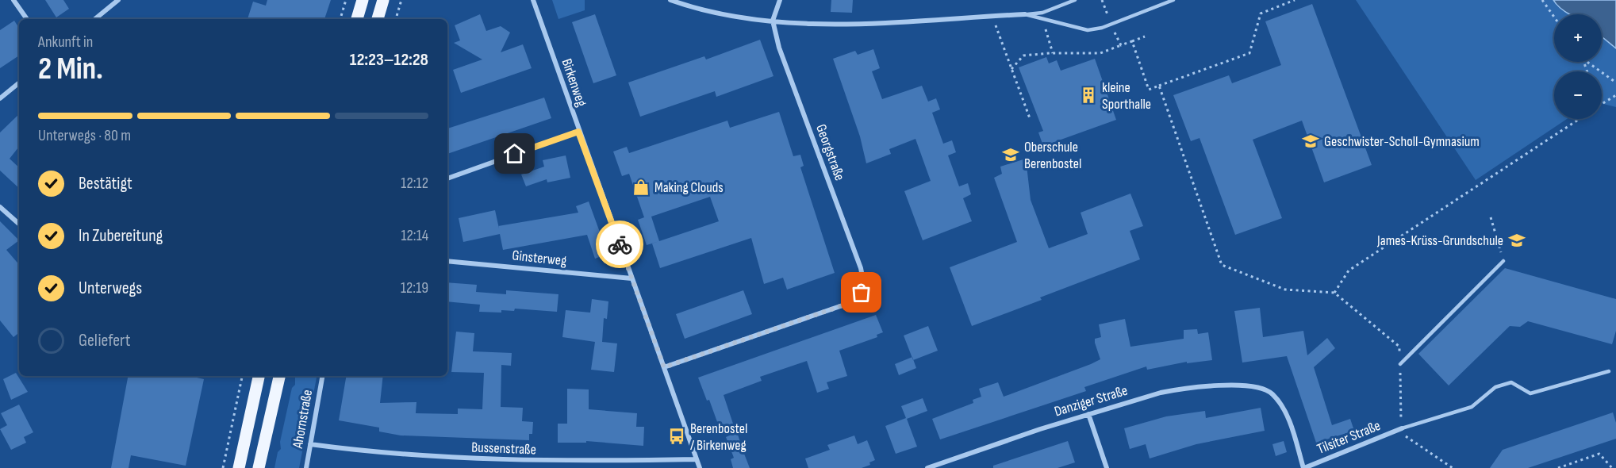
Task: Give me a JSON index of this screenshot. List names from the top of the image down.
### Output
{
  "streets": {
    "street": [
      "Birkenweg",
      "Georgstraße",
      "Ginsterweg",
      "Danziger Straße",
      "Ahornstraße",
      "Tilsiter Straße",
      "Bussenstraße"
    ]
  },
  "crossings": [
    ["Birkenweg", "Georgstraße"],
    ["Birkenweg", "Ginsterweg"],
    ["Birkenweg", "Bussenstraße"],
    ["Danziger Straße", "Tilsiter Straße"],
    ["Ahornstraße", "Bussenstraße"]
  ],
  "places": {
    "building": ["kleine Sporthalle"],
    "school or university": ["Geschwister-Scholl-Gymnasium", "Oberschule Berenbostel", "James-Krüss-Grundschule"],
    "shop": ["Making Clouds"],
    "bus stop": ["Berenbostel / Birkenweg"]
  },
  "page": {
    "map_buttons": ["+", "−"],
    "heading": ["2 Min.", "Ankunft in", "12:23–12:28"],
    "bar": "Unterwegs · 80 m",
    "list": [
      ["Bestätigt", "12:12"],
      ["In Zubereitung", "12:14"],
      ["Unterwegs", "12:19"],
      "Geliefert"
    ]
  }
}
